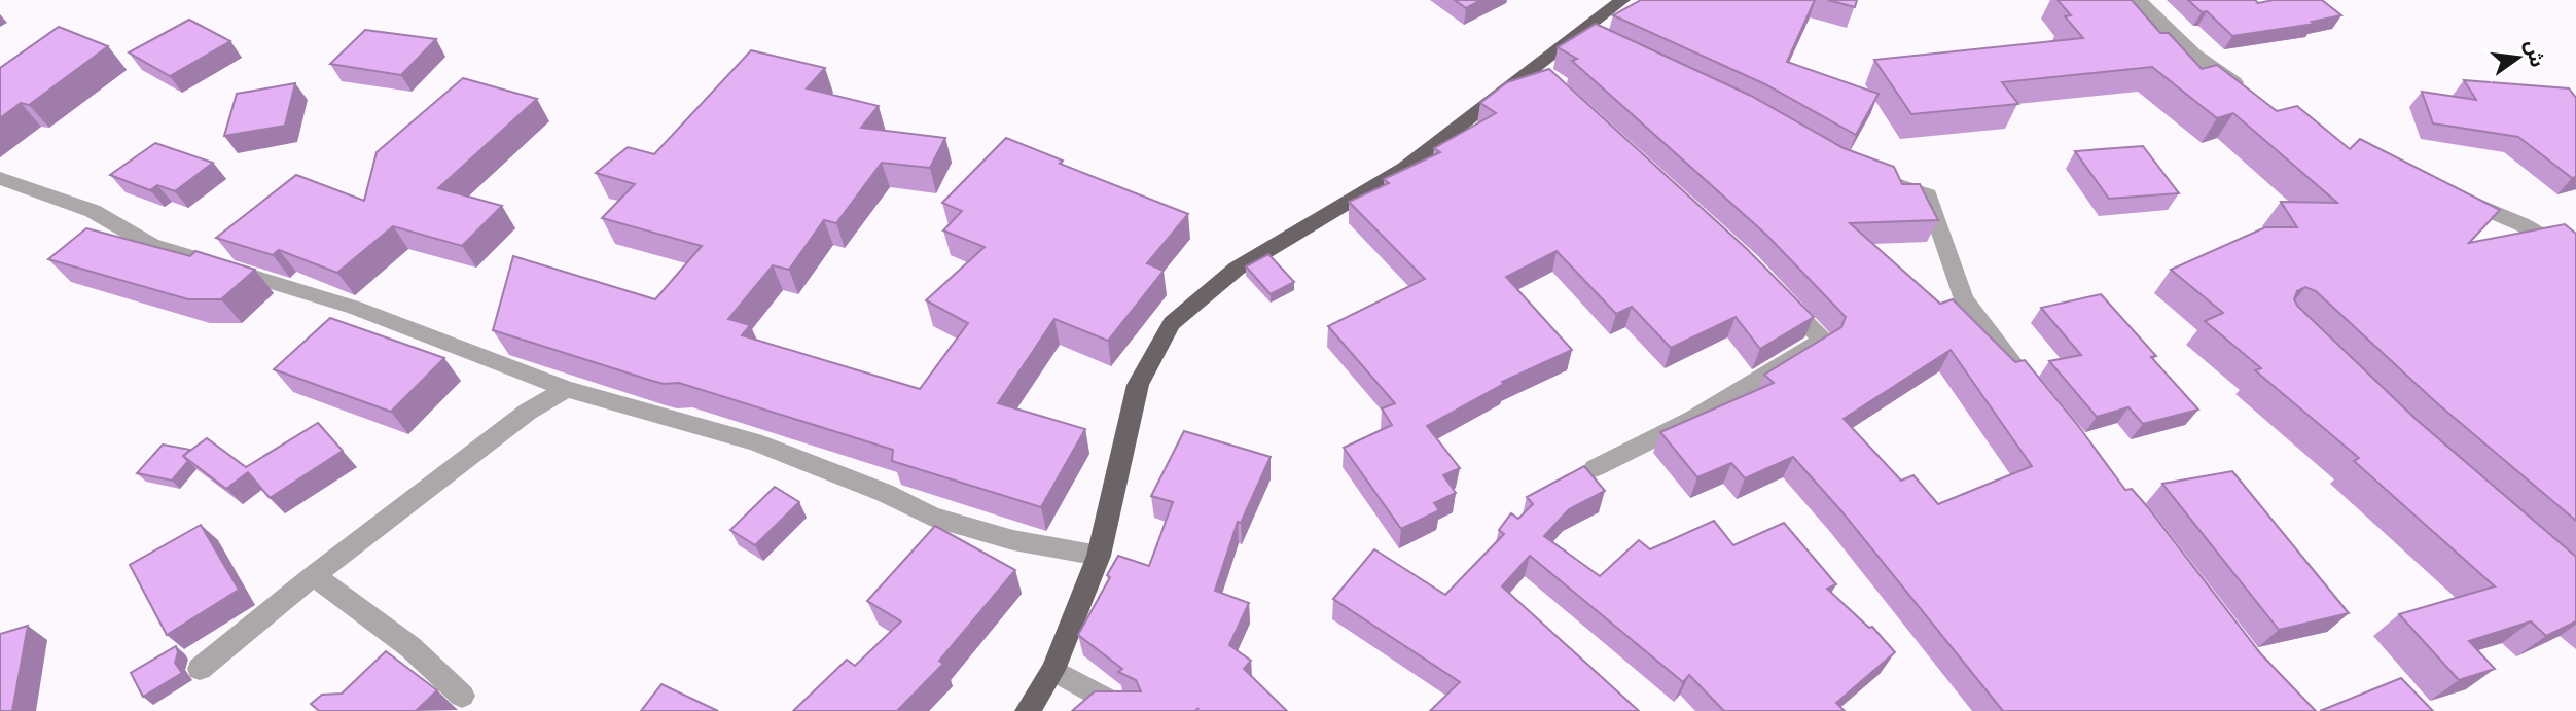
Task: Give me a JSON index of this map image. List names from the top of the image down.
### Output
{
  "north": "right"
}
